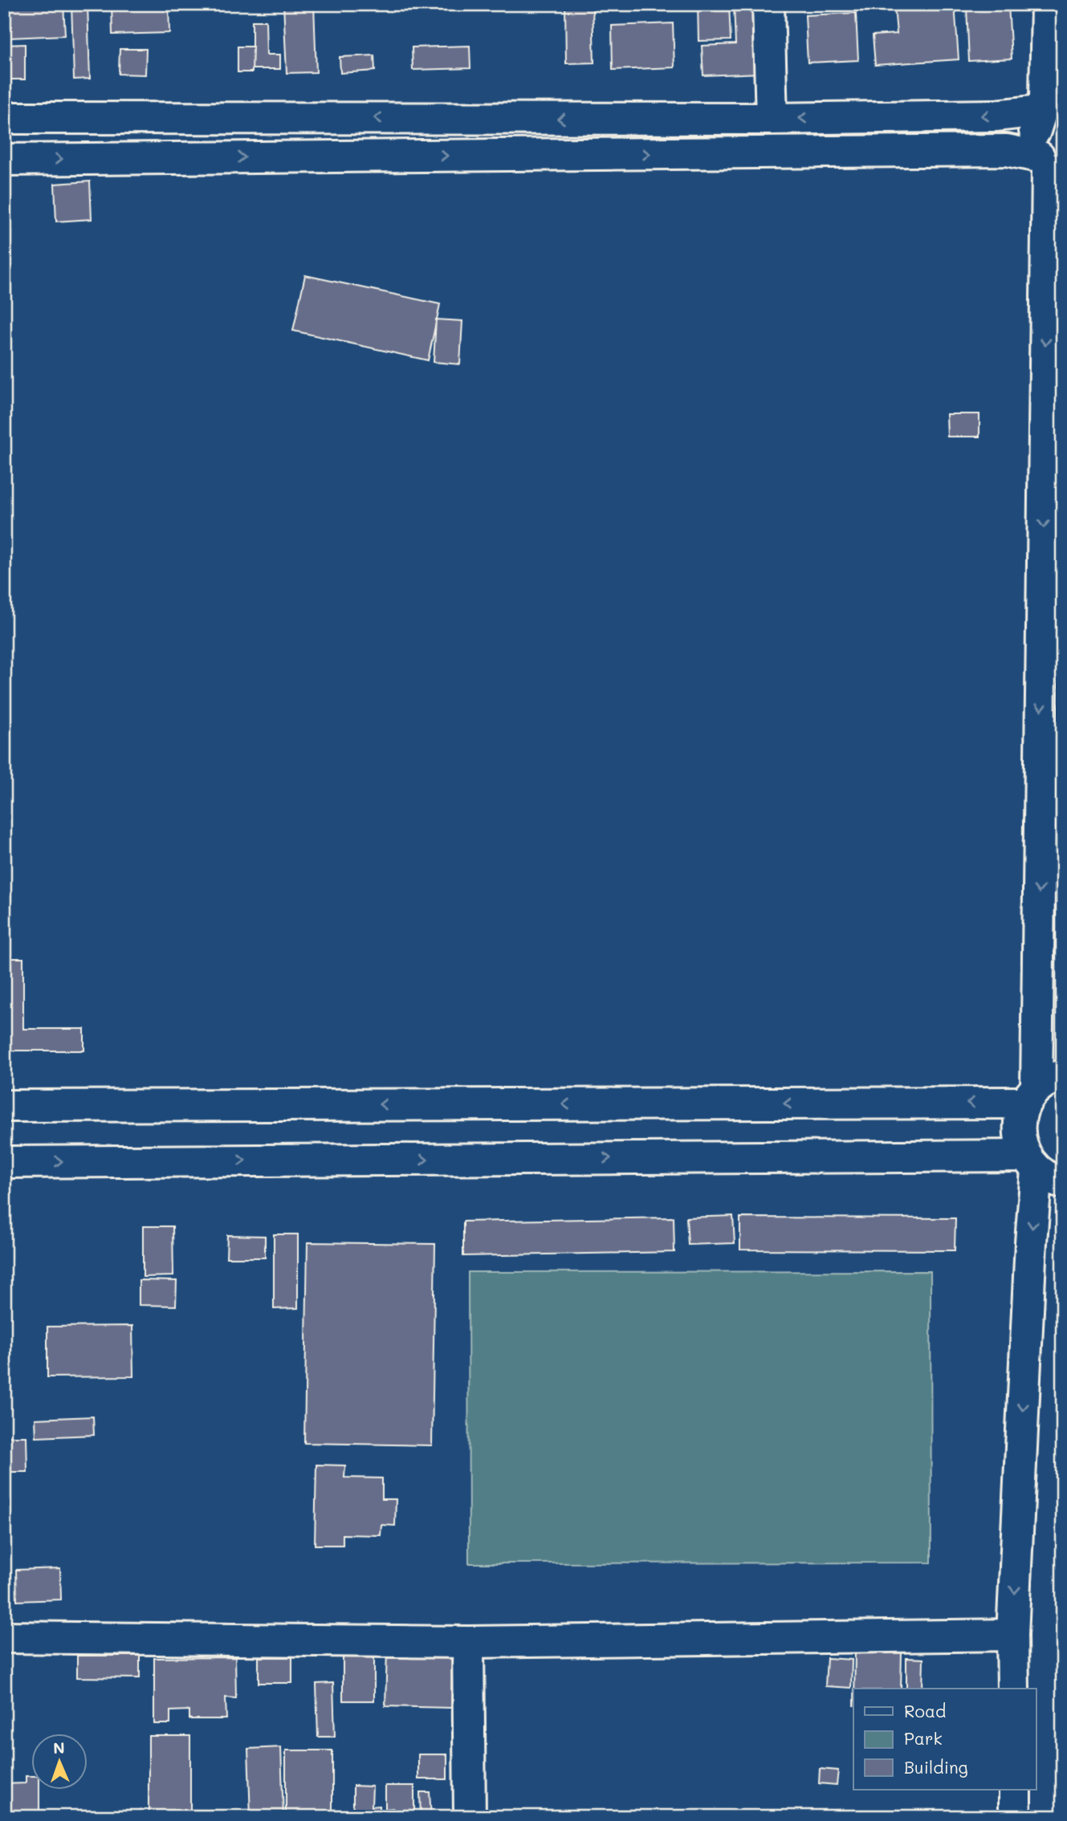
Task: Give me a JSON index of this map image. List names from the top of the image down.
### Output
{
  "legend": ["Road", "Park", "Building"],
  "north": "top"
}
